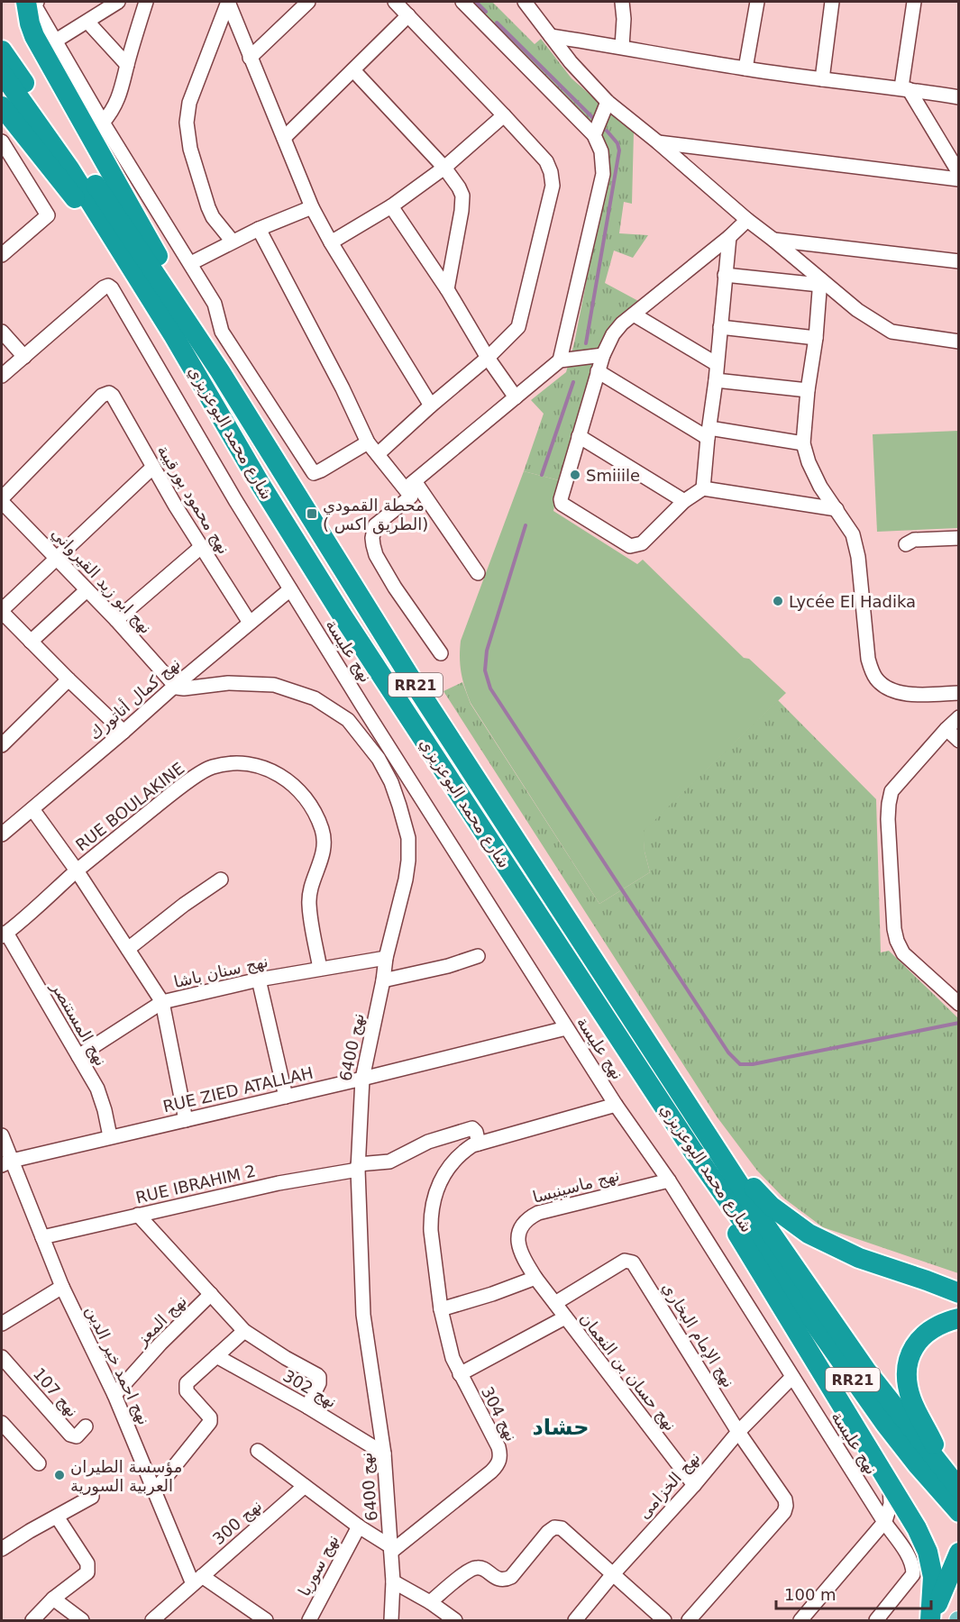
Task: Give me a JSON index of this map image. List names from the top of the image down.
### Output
{
  "streets": {
    "highway": ["شارع محمد البوعزيزي", "RR21"],
    "street": [
      "نهج محمود بورقيبة",
      "نهج ابو زيد القيرواني",
      "نهج عليسة",
      "نهج كمال أتاتورك",
      "RUE BOULAKINE",
      "نهج سنان باشا",
      "نهج المستنصر",
      "نهج 6400",
      "RUE ZIED ATALLAH",
      "RUE IBRAHIM 2",
      "نهج ماسينيسا",
      "نهج المعز",
      "نهج الإمام البخاري",
      "نهج احمد خير الدين",
      "نهج حسان بن النعمان",
      "نهج 302",
      "نهج 107",
      "نهج 304",
      "نهج الخزامى",
      "نهج 300",
      "نهج سوريا"
    ]
  },
  "crossings": [
    ["نهج محمود بورقيبة", "نهج ابو زيد القيرواني"],
    ["نهج محمود بورقيبة", "نهج كمال أتاتورك"],
    ["نهج ابو زيد القيرواني", "نهج كمال أتاتورك"],
    ["نهج ابو زيد القيرواني", "نهج 6400"],
    ["نهج عليسة", "نهج كمال أتاتورك"],
    ["نهج عليسة", "RUE ZIED ATALLAH"],
    ["نهج عليسة", "نهج ماسينيسا"],
    ["نهج عليسة", "نهج 304"],
    ["نهج عليسة", "نهج الخزامى"],
    ["نهج كمال أتاتورك", "نهج 6400"],
    ["RUE BOULAKINE", "نهج سنان باشا"],
    ["RUE BOULAKINE", "نهج المستنصر"],
    ["نهج سنان باشا", "نهج المستنصر"],
    ["نهج سنان باشا", "نهج 6400"],
    ["نهج المستنصر", "RUE ZIED ATALLAH"],
    ["نهج 6400", "RUE ZIED ATALLAH"],
    ["نهج 6400", "RUE IBRAHIM 2"],
    ["نهج 6400", "نهج 302"],
    ["نهج 6400", "نهج 304"],
    ["RUE ZIED ATALLAH", "نهج احمد خير الدين"],
    ["RUE IBRAHIM 2", "نهج احمد خير الدين"],
    ["RUE IBRAHIM 2", "نهج 304"],
    ["نهج ماسينيسا", "نهج حسان بن النعمان"],
    ["نهج المعز", "نهج احمد خير الدين"],
    ["نهج الإمام البخاري", "نهج حسان بن النعمان"],
    ["نهج الإمام البخاري", "نهج الخزامى"],
    ["نهج احمد خير الدين", "نهج 300"],
    ["نهج حسان بن النعمان", "نهج الخزامى"]
  ],
  "districts": ["حشاد"],
  "places": {
    "other": ["Smiiile", "Lycée El Hadika", "مؤسسة الطيران العربية السورية"],
    "transit": ["محطة القمودي ( الطريق اكس)"]
  },
  "scale_bar": "100 m"
}
